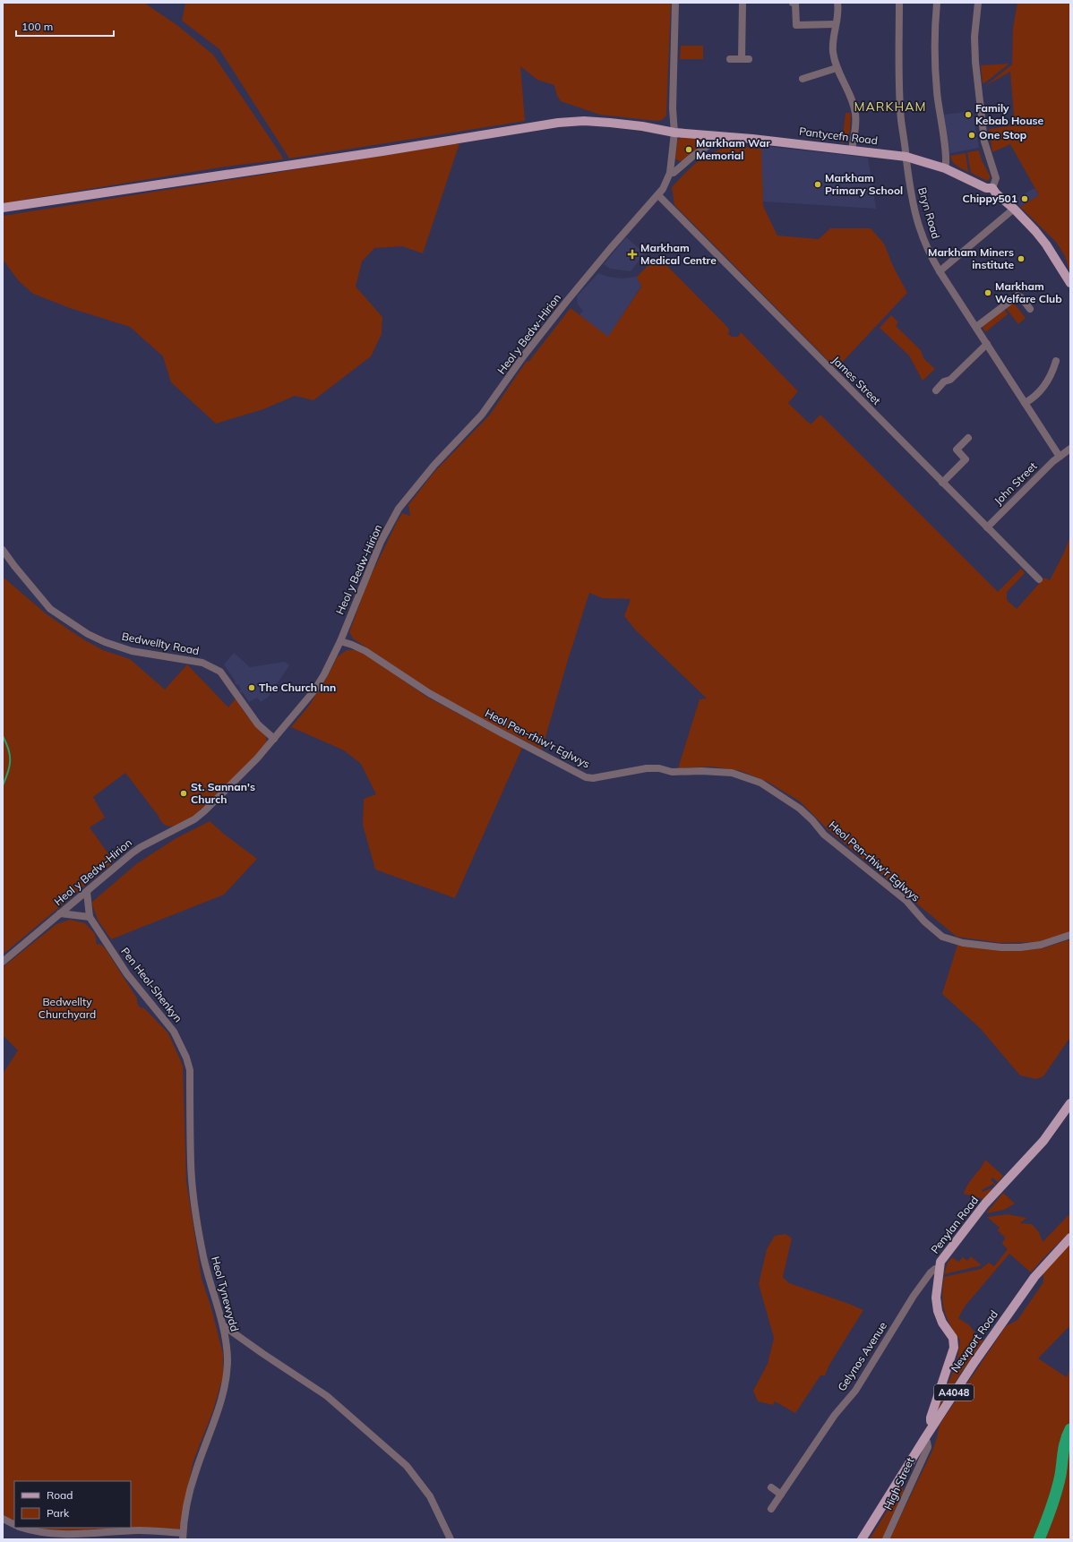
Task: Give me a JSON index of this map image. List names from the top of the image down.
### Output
{
  "streets": {
    "main road": [
      "Pantycefn Road",
      "Penylan Road",
      "Newport Road",
      "A4048"
    ],
    "street": [
      "Bryn Road",
      "Heol y Bedw-Hirion",
      "James Street",
      "John Street",
      "Bedwellty Road",
      "Heol Pen-rhiw'r Eglwys",
      "Pen Heol-Shenkyn",
      "Heol Tynewydd",
      "Gelynos Avenue",
      "High Street"
    ]
  },
  "crossings": [
    ["Pantycefn Road", "Bryn Road"],
    ["Pantycefn Road", "Heol y Bedw-Hirion"],
    ["Bryn Road", "John Street"],
    ["Heol y Bedw-Hirion", "James Street"],
    ["Heol y Bedw-Hirion", "Bedwellty Road"],
    ["Heol y Bedw-Hirion", "Heol Pen-rhiw'r Eglwys"],
    ["Heol y Bedw-Hirion", "Pen Heol-Shenkyn"],
    ["James Street", "John Street"],
    ["Pen Heol-Shenkyn", "Heol Tynewydd"],
    ["Penylan Road", "Newport Road"],
    ["Penylan Road", "Gelynos Avenue"],
    ["Newport Road", "High Street"]
  ],
  "districts": ["MARKHAM"],
  "parks": ["Bedwellty Churchyard"],
  "places": {
    "other": [
      "Family Kebab House",
      "One Stop",
      "Markham War Memorial",
      "Markham Primary School",
      "Chippy501",
      "Markham Miners institute",
      "Markham Welfare Club",
      "The Church Inn",
      "St. Sannan's Church"
    ],
    "health": ["Markham Medical Centre"]
  },
  "legend": ["Road", "Park"],
  "scale_bar": "100 m"
}
